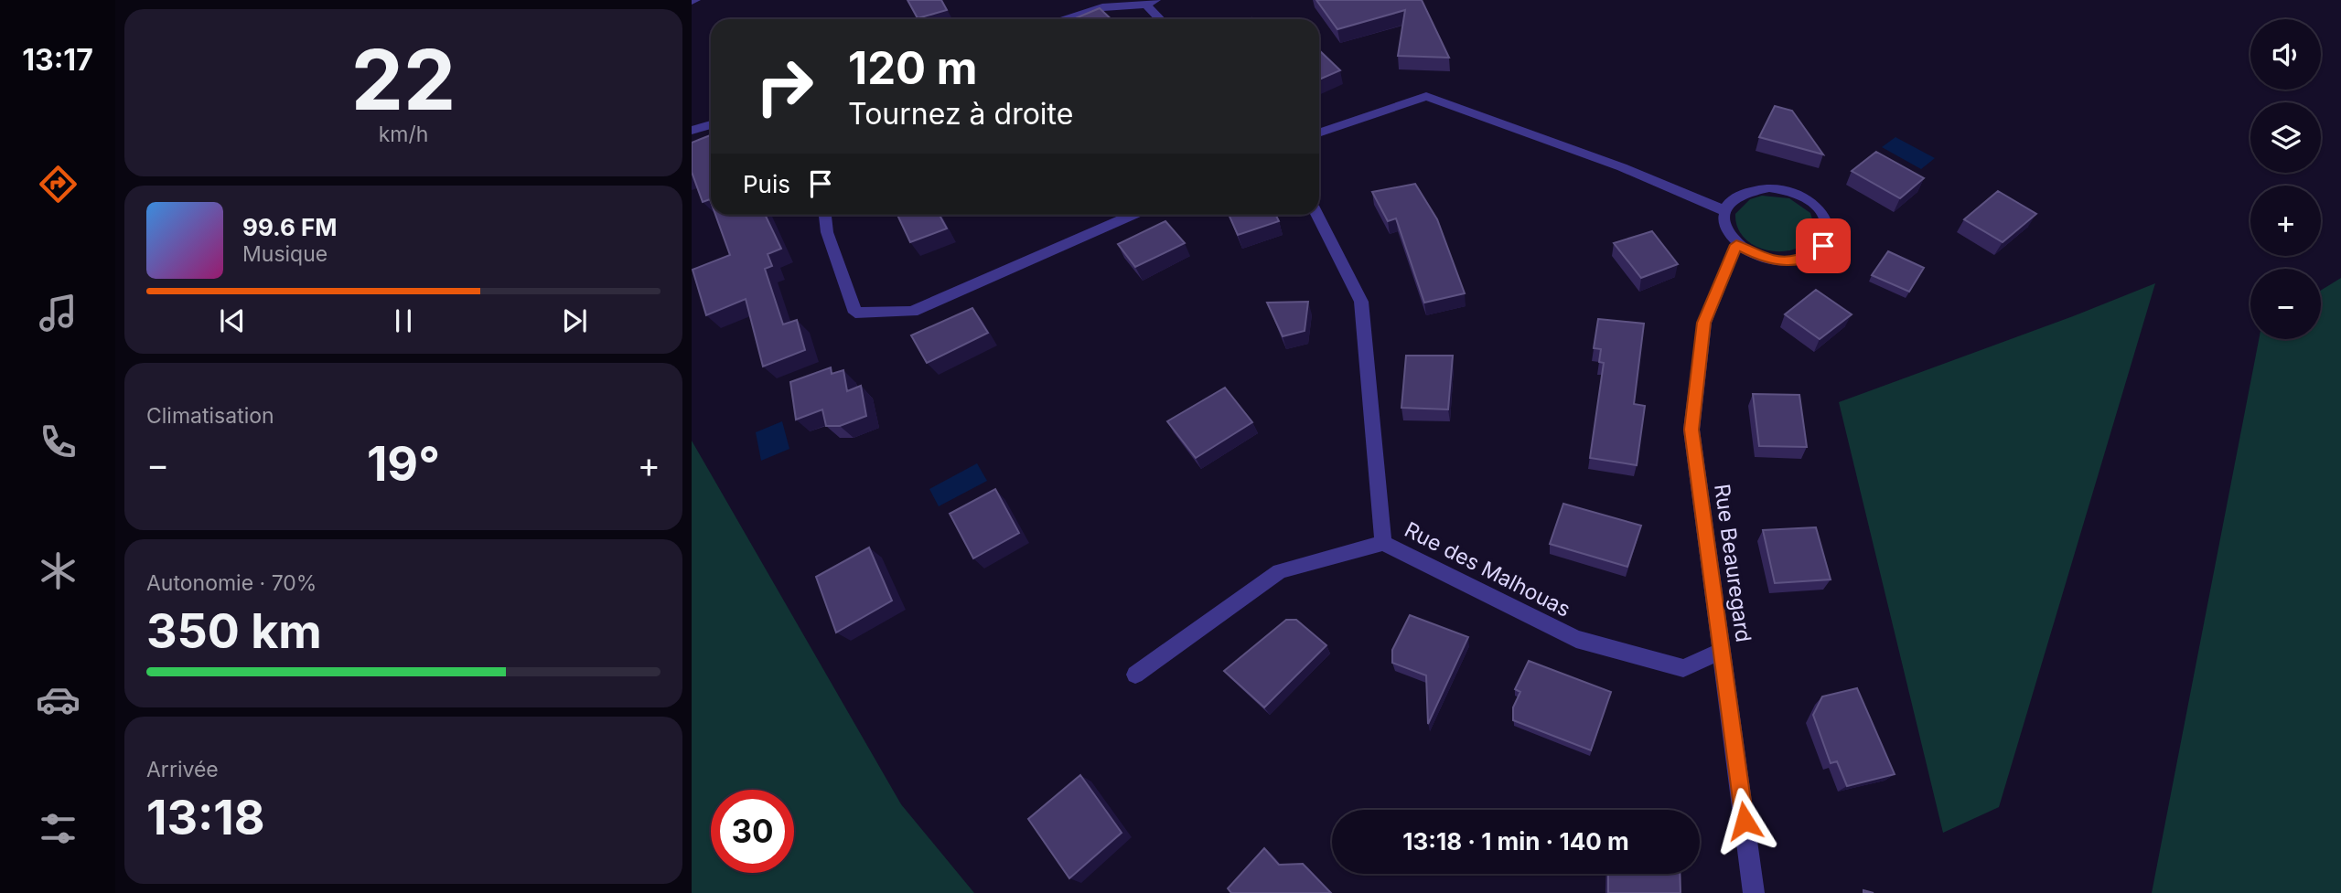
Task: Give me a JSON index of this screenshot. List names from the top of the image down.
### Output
{
  "streets": {
    "street": ["Rue Beauregard", "Rue des Malhouas"]
  },
  "crossings": [
    ["Rue Beauregard", "Rue des Malhouas"]
  ],
  "page": {
    "tabs": "13:17",
    "tile": [
      ["22", "km/h"],
      "Climatisation",
      ["Autonomie · 70%", "350 km"],
      ["Arrivée", "13:18"]
    ],
    "map_buttons": ["+", "−"],
    "turn": ["120 m", "Tournez à droite"],
    "then": "Puis",
    "song": ["99.6 FM", "Musique"],
    "heat": ["−", "19°", "+"],
    "limit": "30",
    "trip": "13:18 · 1 min · 140 m"
  }
}
